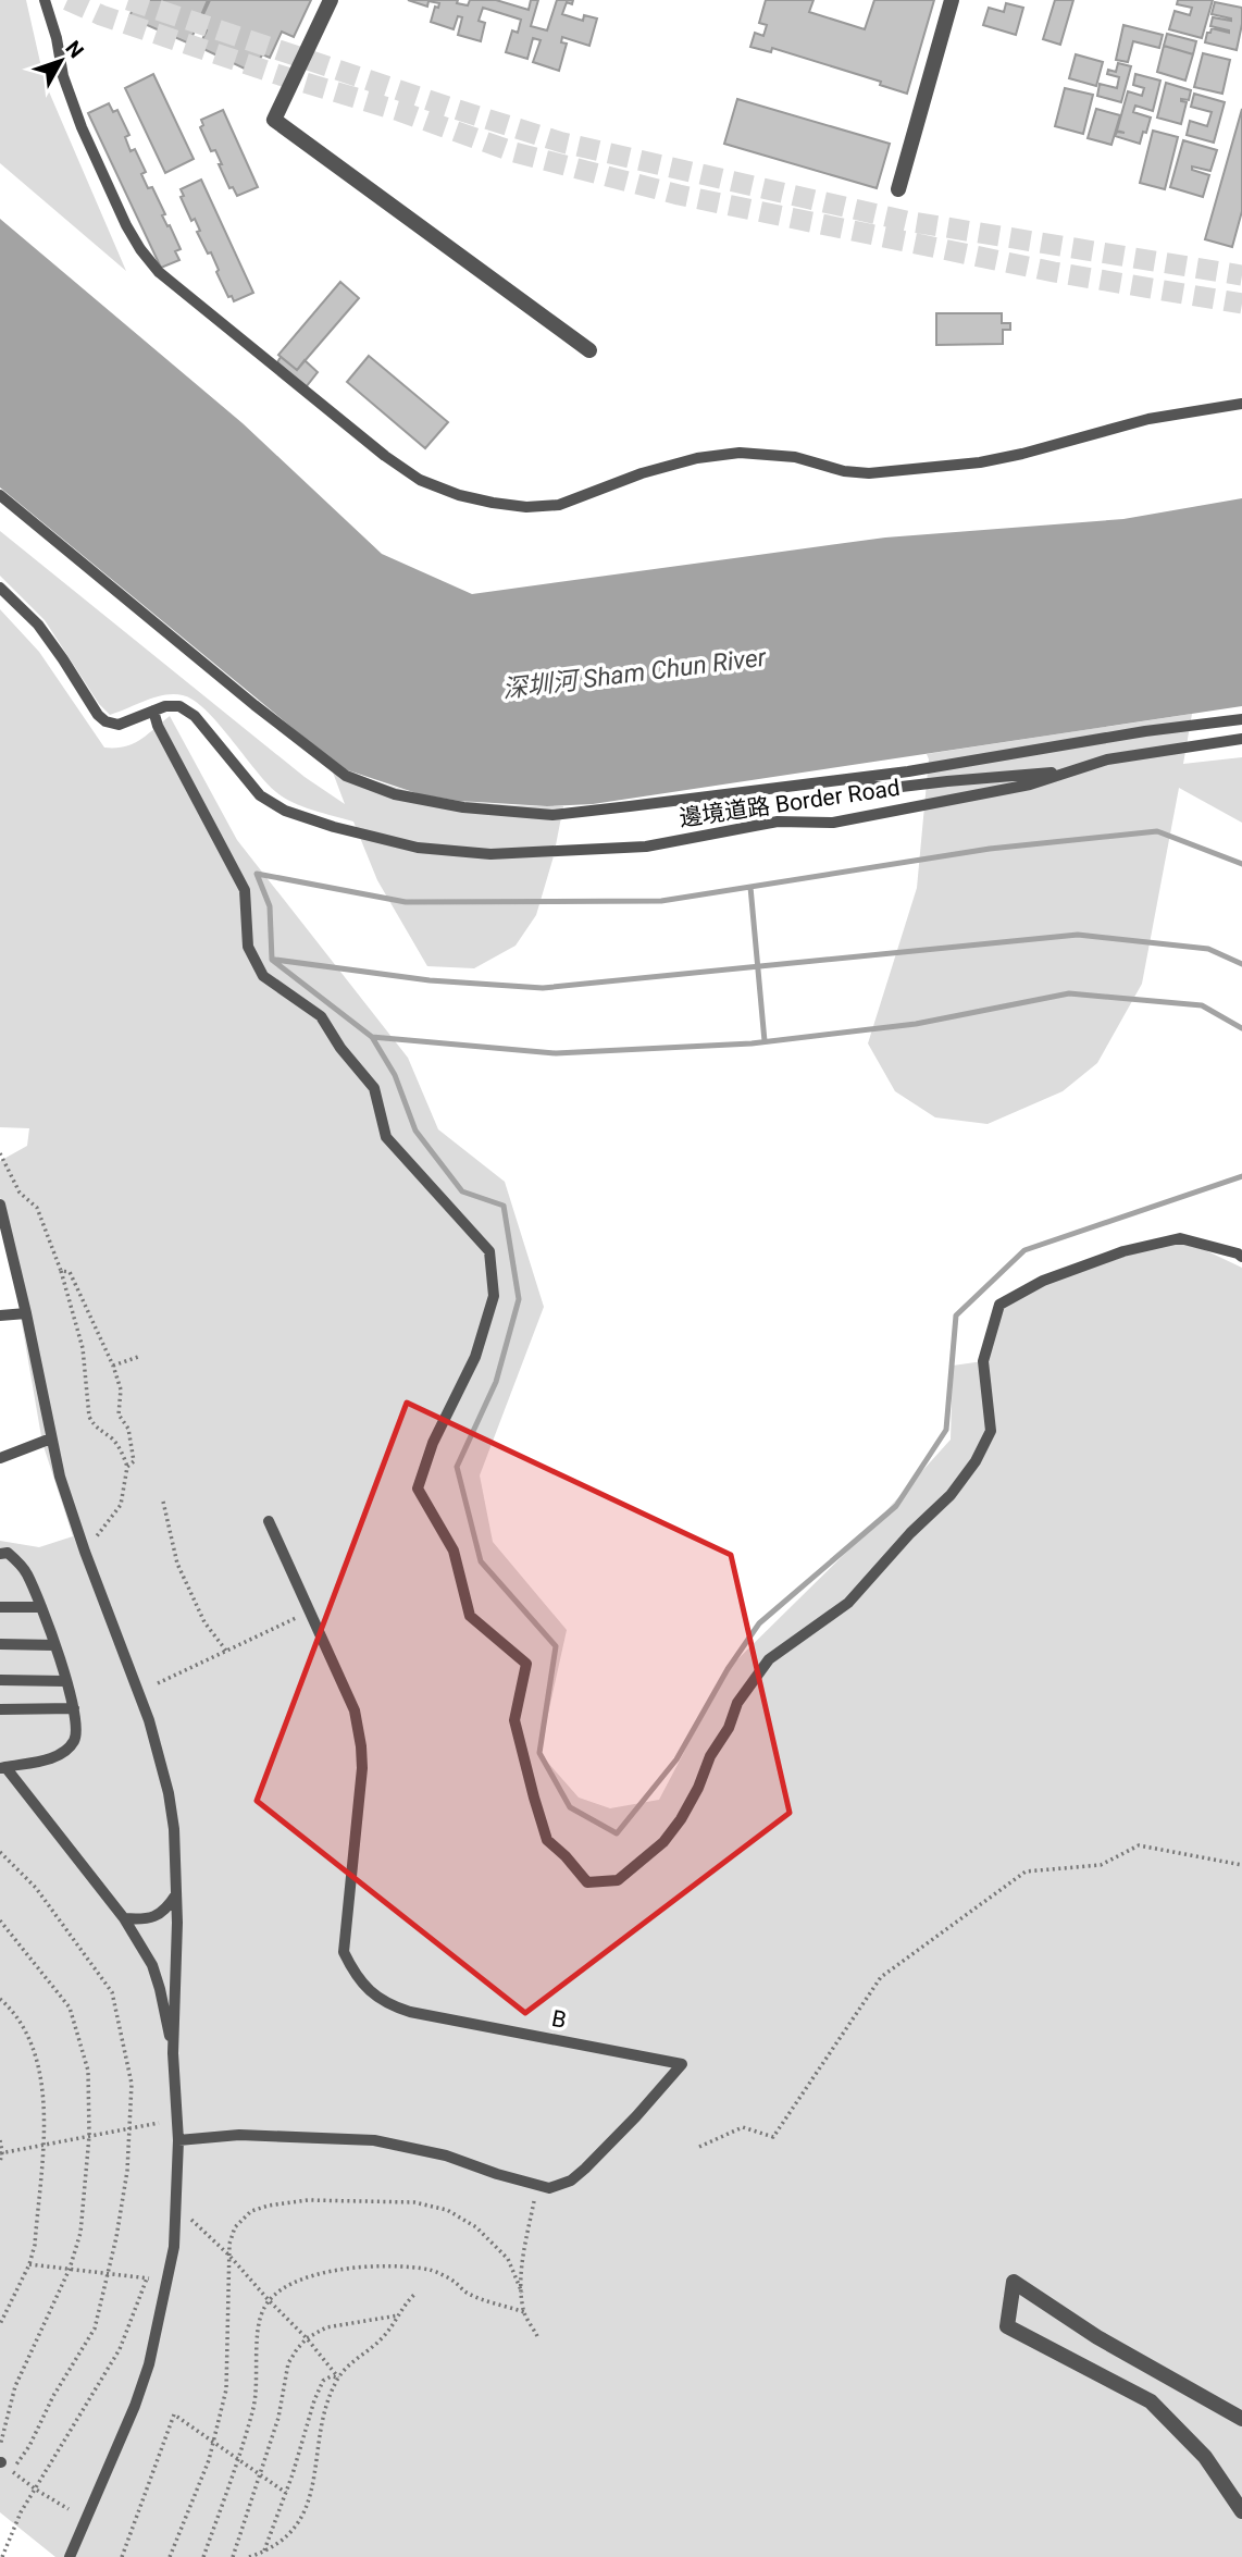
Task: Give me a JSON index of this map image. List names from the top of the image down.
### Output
{
  "streets": {
    "lane": ["邊境道路 Border Road", "B"]
  },
  "water": ["深圳河 Sham Chun River"],
  "north": "top right"
}
